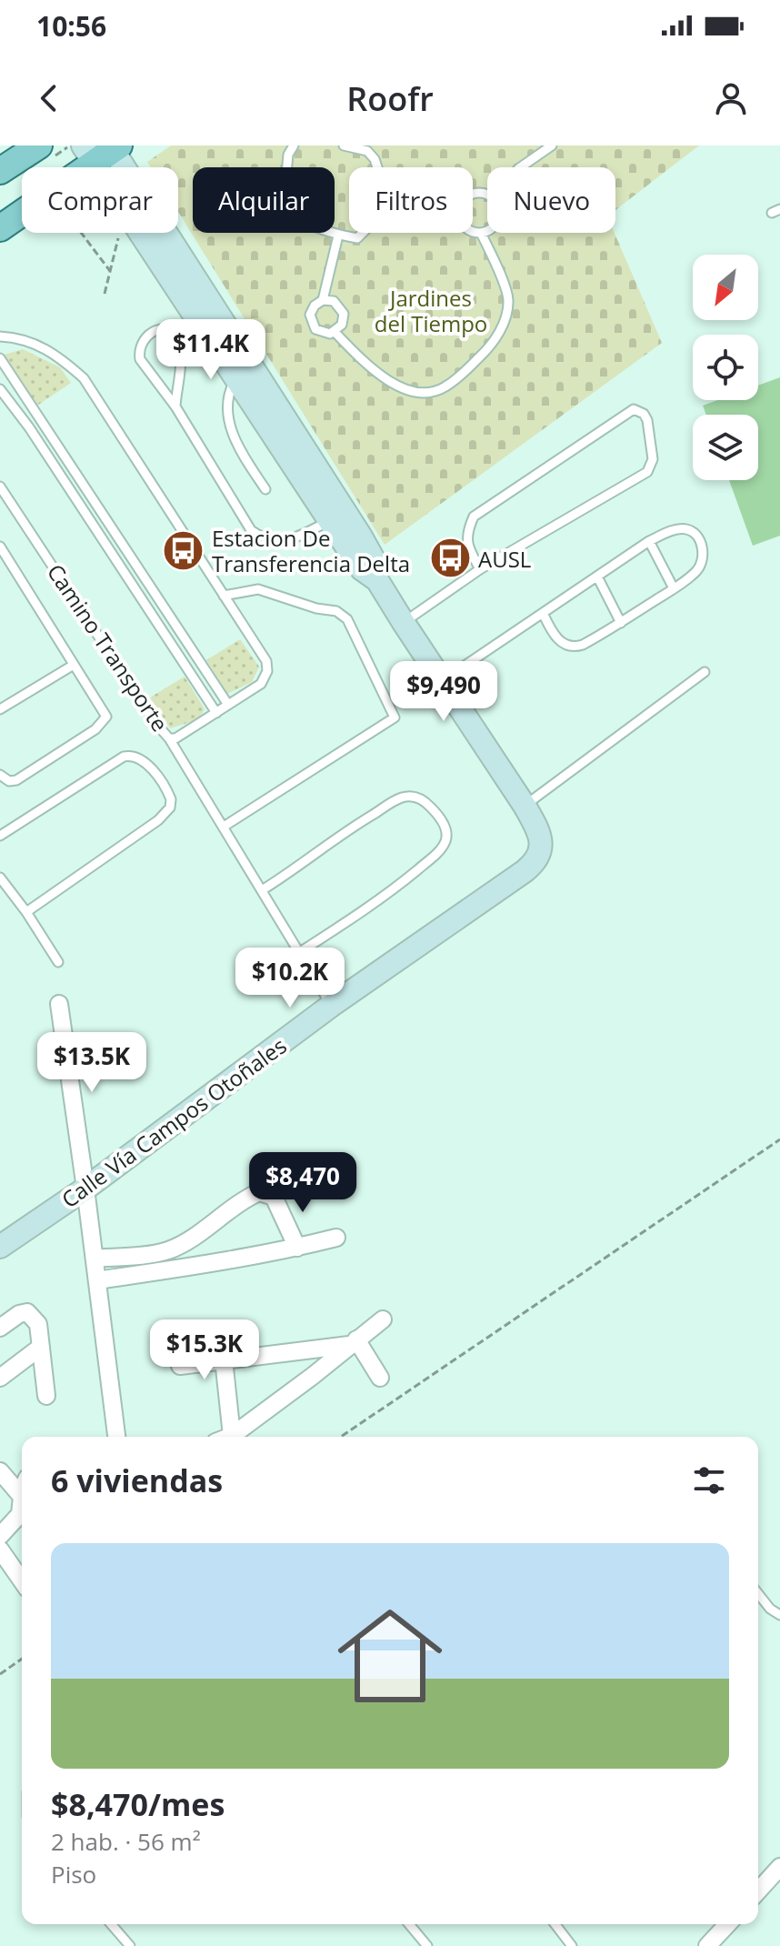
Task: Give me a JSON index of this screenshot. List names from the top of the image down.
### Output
{
  "streets": {
    "street": ["Calle Vía Campos Otoñales"],
    "lane": ["Camino Transporte"]
  },
  "parks": ["Jardines del Tiempo"],
  "places": {
    "bus stop": ["Estacion De Transferencia Delta", "AUSL"]
  },
  "north": "bottom left",
  "page": {
    "status": "10:56",
    "header": "Roofr",
    "chip": [
      "Comprar",
      "Alquilar",
      "Filtros",
      "Nuevo"
    ],
    "price": [
      "$11.4K",
      "$9,490",
      "$10.2K",
      "$13.5K",
      "$8,470",
      "$15.3K"
    ],
    "heading": "6 viviendas",
    "list": [
      {
        "name": "$8,470/mes",
        "note": "2 hab. · 56 m² · Piso"
      }
    ]
  }
}
